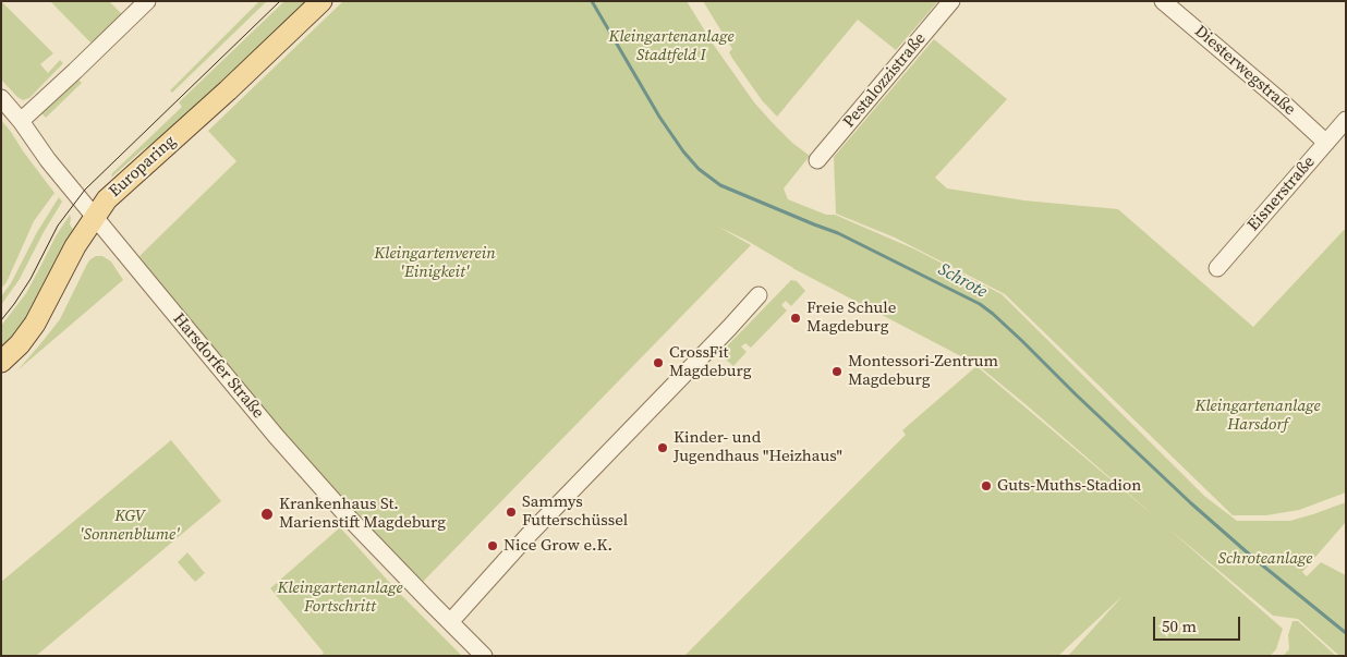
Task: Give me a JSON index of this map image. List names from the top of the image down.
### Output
{
  "streets": {
    "main road": ["Europaring"],
    "street": [
      "Diesterwegstraße",
      "Pestalozzistraße",
      "Eisnerstraße",
      "Harsdorfer Straße"
    ]
  },
  "crossings": [
    ["Diesterwegstraße", "Eisnerstraße"],
    ["Europaring", "Harsdorfer Straße"]
  ],
  "water": ["Schrote"],
  "parks": [
    "Kleingartenanlage Stadtfeld I",
    "Kleingartenverein 'Einigkeit'",
    "Kleingartenanlage Harsdorf",
    "KGV 'Sonnenblume'",
    "Schroteanlage",
    "Kleingartenanlage Fortschritt"
  ],
  "places": [
    "Freie Schule Magdeburg",
    "CrossFit Magdeburg",
    "Montessori-Zentrum Magdeburg",
    "Kinder- und Jugendhaus \"Heizhaus\"",
    "Guts-Muths-Stadion",
    "Sammys Futterschüssel",
    "Krankenhaus St. Marienstift Magdeburg",
    "Nice Grow e.K."
  ],
  "scale_bar": "50 m"
}
